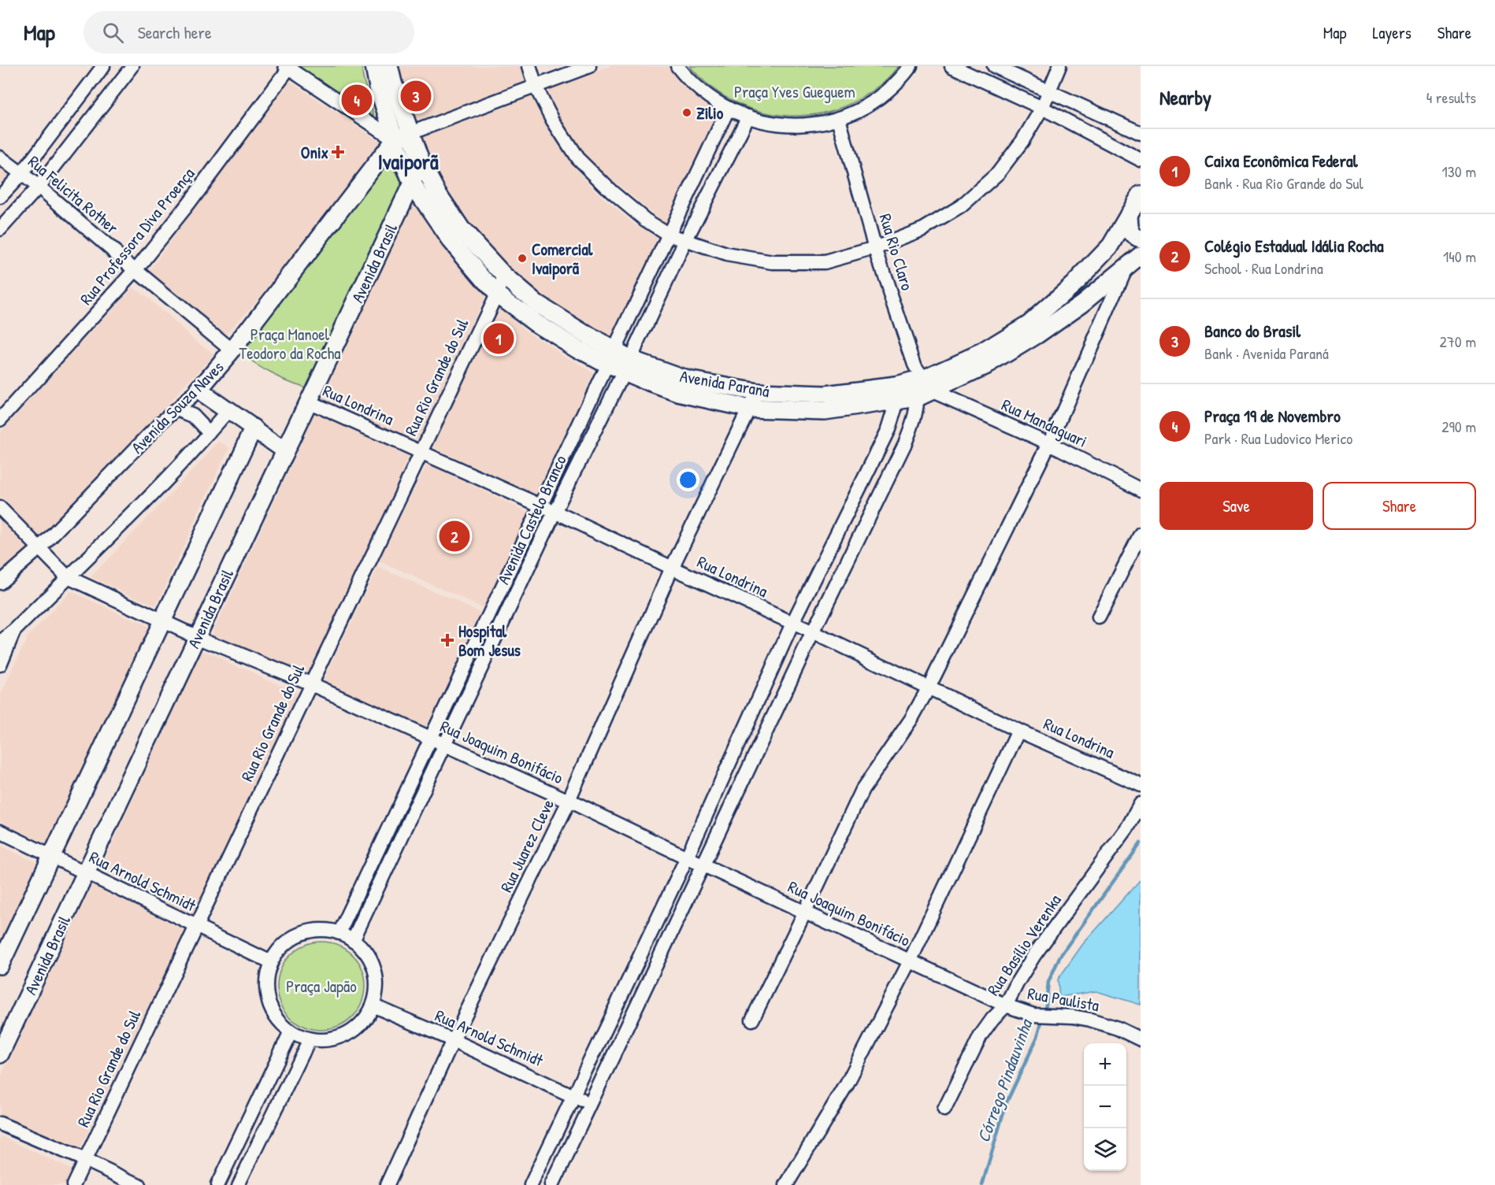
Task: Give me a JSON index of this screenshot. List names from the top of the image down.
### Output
{
  "streets": {
    "main road": ["Avenida Brasil", "Avenida Paraná", "Avenida Souza Naves"],
    "street": [
      "Rua Felicita Rother",
      "Rua Professora Diva Proença",
      "Rua Rio Claro",
      "Rua Rio Grande do Sul",
      "Rua Londrina",
      "Rua Mandaguari",
      "Avenida Castelo Branco",
      "Rua Joaquim Bonifácio",
      "Rua Juarez Cleve",
      "Rua Arnold Schmidt",
      "Rua Basílio Verenka",
      "Rua Paulista"
    ]
  },
  "crossings": [
    ["Rua Felicita Rother", "Rua Professora Diva Proença"],
    ["Rua Felicita Rother", "Avenida Souza Naves"],
    ["Rua Rio Claro", "Avenida Paraná"],
    ["Rua Rio Claro", "Rua Mandaguari"],
    ["Avenida Brasil", "Avenida Paraná"],
    ["Avenida Brasil", "Rua Londrina"],
    ["Avenida Brasil", "Rua Joaquim Bonifácio"],
    ["Avenida Brasil", "Rua Arnold Schmidt"],
    ["Rua Rio Grande do Sul", "Avenida Paraná"],
    ["Rua Rio Grande do Sul", "Rua Londrina"],
    ["Rua Rio Grande do Sul", "Rua Joaquim Bonifácio"],
    ["Rua Rio Grande do Sul", "Rua Arnold Schmidt"],
    ["Avenida Paraná", "Avenida Souza Naves"],
    ["Avenida Paraná", "Rua Mandaguari"],
    ["Avenida Paraná", "Avenida Castelo Branco"],
    ["Avenida Paraná", "Rua Juarez Cleve"],
    ["Rua Londrina", "Avenida Castelo Branco"],
    ["Rua Londrina", "Rua Juarez Cleve"],
    ["Avenida Souza Naves", "Rua Joaquim Bonifácio"],
    ["Avenida Castelo Branco", "Rua Joaquim Bonifácio"],
    ["Avenida Castelo Branco", "Rua Arnold Schmidt"],
    ["Rua Joaquim Bonifácio", "Rua Juarez Cleve"],
    ["Rua Joaquim Bonifácio", "Rua Basílio Verenka"],
    ["Rua Joaquim Bonifácio", "Rua Paulista"],
    ["Rua Juarez Cleve", "Rua Arnold Schmidt"],
    ["Rua Basílio Verenka", "Rua Paulista"]
  ],
  "districts": ["Ivaiporã"],
  "water": ["Córrego Pindauvinha"],
  "parks": ["Praça Yves Gueguem", "Praça Manoel Teodoro da Rocha", "Praça Japão"],
  "places": {
    "other": ["Zilio", "Comercial Ivaiporã"],
    "health": ["Onix", "Hospital Bom Jesus"]
  },
  "page": {
    "header": "Map",
    "search": "Search here",
    "nav": ["Map", "Layers", "Share"],
    "heading": ["Nearby", "4 results"],
    "pins": [
      "3",
      "4",
      "1",
      "2"
    ],
    "list": [
      {
        "mark": "1",
        "name": "Caixa Econômica Federal",
        "note": "Bank · Rua Rio Grande do Sul",
        "value": "130 m"
      },
      {
        "mark": "2",
        "name": "Colégio Estadual Idália Rocha",
        "note": "School · Rua Londrina",
        "value": "140 m"
      },
      {
        "mark": "3",
        "name": "Banco do Brasil",
        "note": "Bank · Avenida Paraná",
        "value": "270 m"
      },
      {
        "mark": "4",
        "name": "Praça 19 de Novembro",
        "note": "Park · Rua Ludovico Merico",
        "value": "290 m"
      }
    ],
    "buttons": ["Save", "Share"],
    "map_buttons": ["+", "−"]
  }
}
